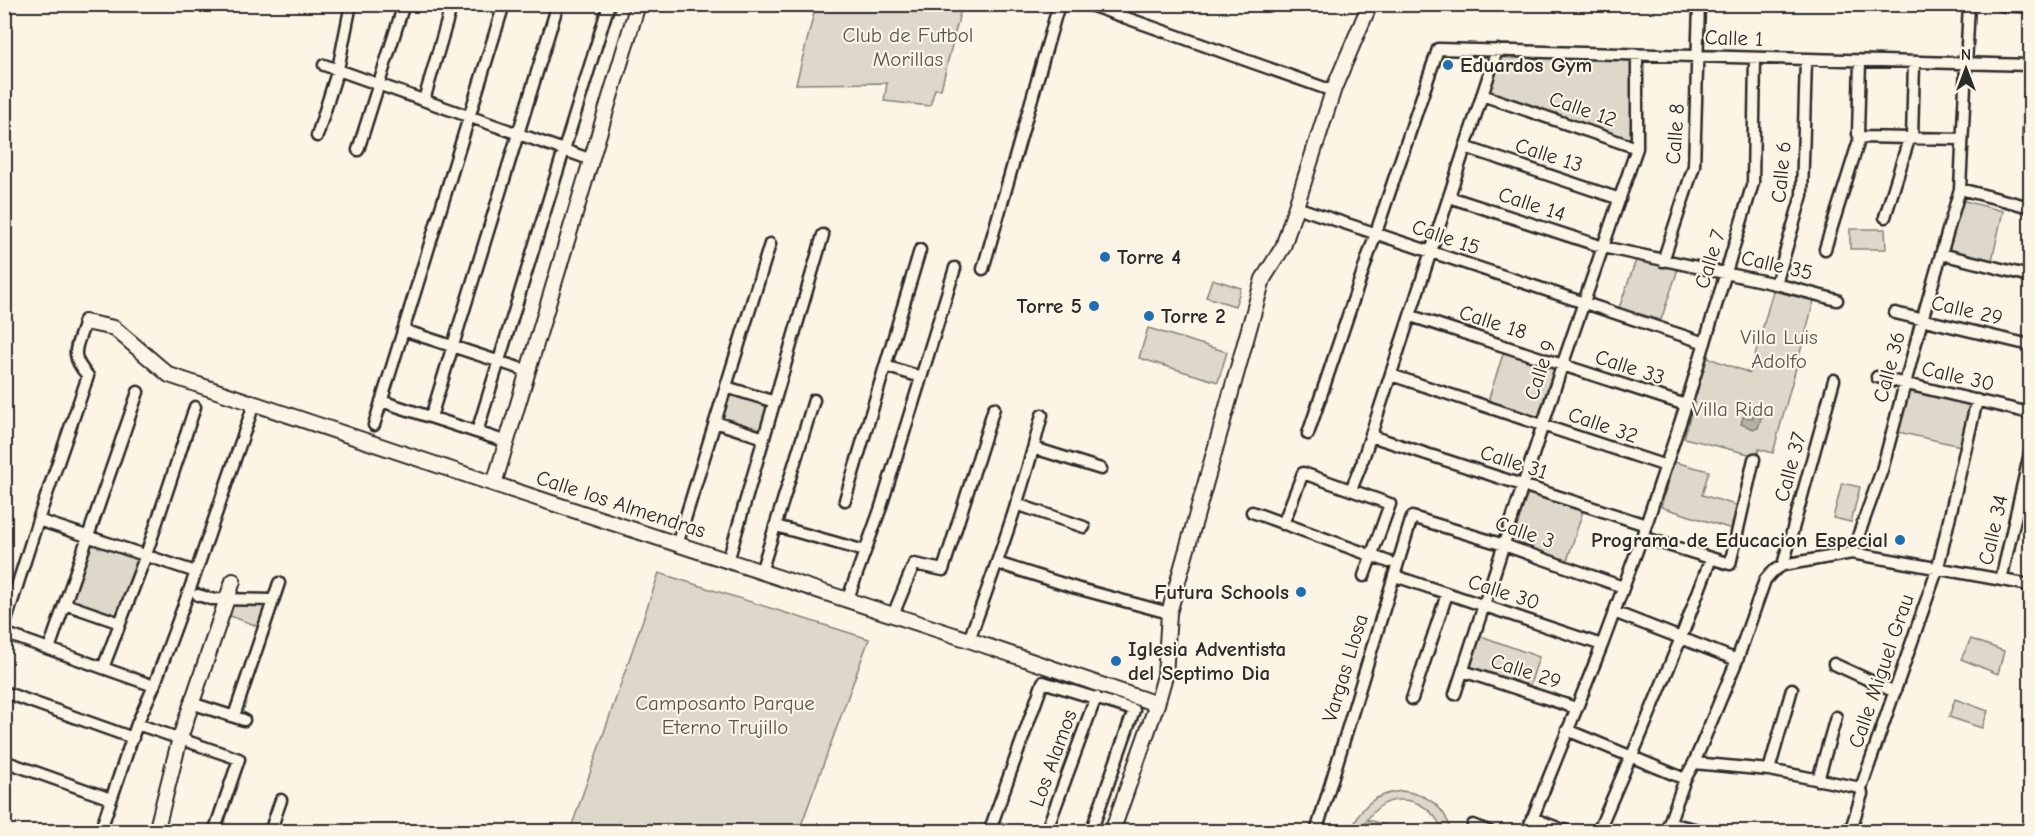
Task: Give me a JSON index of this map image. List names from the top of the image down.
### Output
{
  "streets": {
    "street": [
      "Calle 1",
      "Calle 12",
      "Calle 8",
      "Calle 13",
      "Calle 6",
      "Calle 14",
      "Calle 15",
      "Calle 7",
      "Calle 35",
      "Calle 29",
      "Calle 18",
      "Calle 33",
      "Calle 36",
      "Calle 9",
      "Calle 30",
      "Calle 32",
      "Calle 31",
      "Calle 37",
      "Calle los Almendras",
      "Calle 34",
      "Calle 3",
      "Vargas Llosa",
      "Calle Miguel Grau",
      "Los Alamos"
    ]
  },
  "crossings": [
    ["Calle 1", "Calle 8"],
    ["Calle 1", "Calle 6"],
    ["Calle 1", "Calle 15"],
    ["Calle 1", "Calle 7"],
    ["Calle 1", "Calle 9"],
    ["Calle 12", "Calle 9"],
    ["Calle 8", "Calle 35"],
    ["Calle 13", "Calle 9"],
    ["Calle 6", "Calle 35"],
    ["Calle 14", "Calle 35"],
    ["Calle 14", "Calle 9"],
    ["Calle 15", "Calle 9"],
    ["Calle 7", "Calle 35"],
    ["Calle 7", "Calle 29"],
    ["Calle 7", "Calle 33"],
    ["Calle 7", "Calle 30"],
    ["Calle 7", "Calle 32"],
    ["Calle 7", "Calle 31"],
    ["Calle 7", "Calle 3"],
    ["Calle 35", "Calle 9"],
    ["Calle 29", "Calle 36"],
    ["Calle 29", "Calle 9"],
    ["Calle 18", "Calle 33"],
    ["Calle 18", "Calle 9"],
    ["Calle 33", "Calle 9"],
    ["Calle 36", "Calle 30"],
    ["Calle 9", "Calle 30"],
    ["Calle 9", "Calle 32"],
    ["Calle 9", "Calle 31"],
    ["Calle 9", "Calle 3"],
    ["Calle 30", "Vargas Llosa"],
    ["Calle 3", "Vargas Llosa"]
  ],
  "parks": [
    "Club de Futbol Morillas",
    "Villa Luis Adolfo",
    "Villa Rida",
    "Camposanto Parque Eterno Trujillo"
  ],
  "places": [
    "Eduardos Gym",
    "Torre 4",
    "Torre 5",
    "Torre 2",
    "Programa de Educacion Especial",
    "Futura Schools",
    "Iglesia Adventista del Septimo Dia"
  ],
  "north": "top"
}
